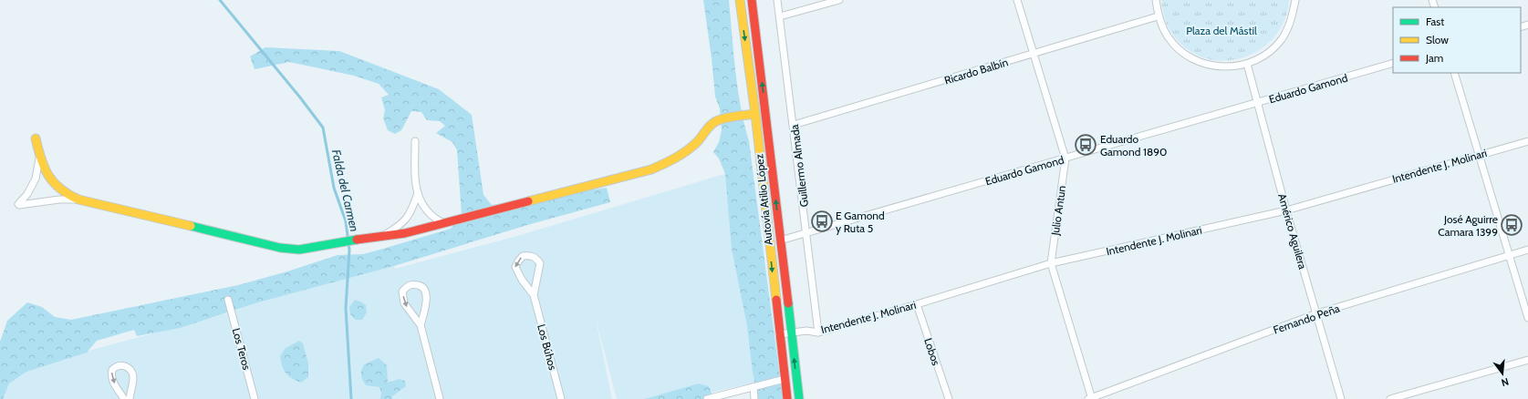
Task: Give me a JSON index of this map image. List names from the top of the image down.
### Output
{
  "streets": {
    "main road": ["Autovía Atilio López"],
    "street": [
      "Ricardo Balbín",
      "Eduardo Gamond",
      "Guillermo Almada",
      "Intendente J. Molinari",
      "Julio Antun",
      "Américo Aguilera",
      "Fernando Peña",
      "Los Búhos",
      "Los Teros",
      "Lobos"
    ]
  },
  "crossings": [
    ["Ricardo Balbín", "Guillermo Almada"],
    ["Ricardo Balbín", "Julio Antun"],
    ["Eduardo Gamond", "Guillermo Almada"],
    ["Eduardo Gamond", "Autovía Atilio López"],
    ["Eduardo Gamond", "Julio Antun"],
    ["Eduardo Gamond", "Américo Aguilera"],
    ["Guillermo Almada", "Intendente J. Molinari"],
    ["Intendente J. Molinari", "Autovía Atilio López"],
    ["Intendente J. Molinari", "Julio Antun"],
    ["Intendente J. Molinari", "Américo Aguilera"],
    ["Intendente J. Molinari", "Lobos"],
    ["Julio Antun", "Fernando Peña"],
    ["Américo Aguilera", "Fernando Peña"]
  ],
  "water": ["Falda del Carmen"],
  "parks": ["Plaza del Mástil"],
  "places": {
    "bus stop": ["Eduardo Gamond 1890", "E Gamond y Ruta 5", "José Aguirre Camara 1399"]
  },
  "legend": ["Fast", "Slow", "Jam"],
  "north": "bottom"
}
